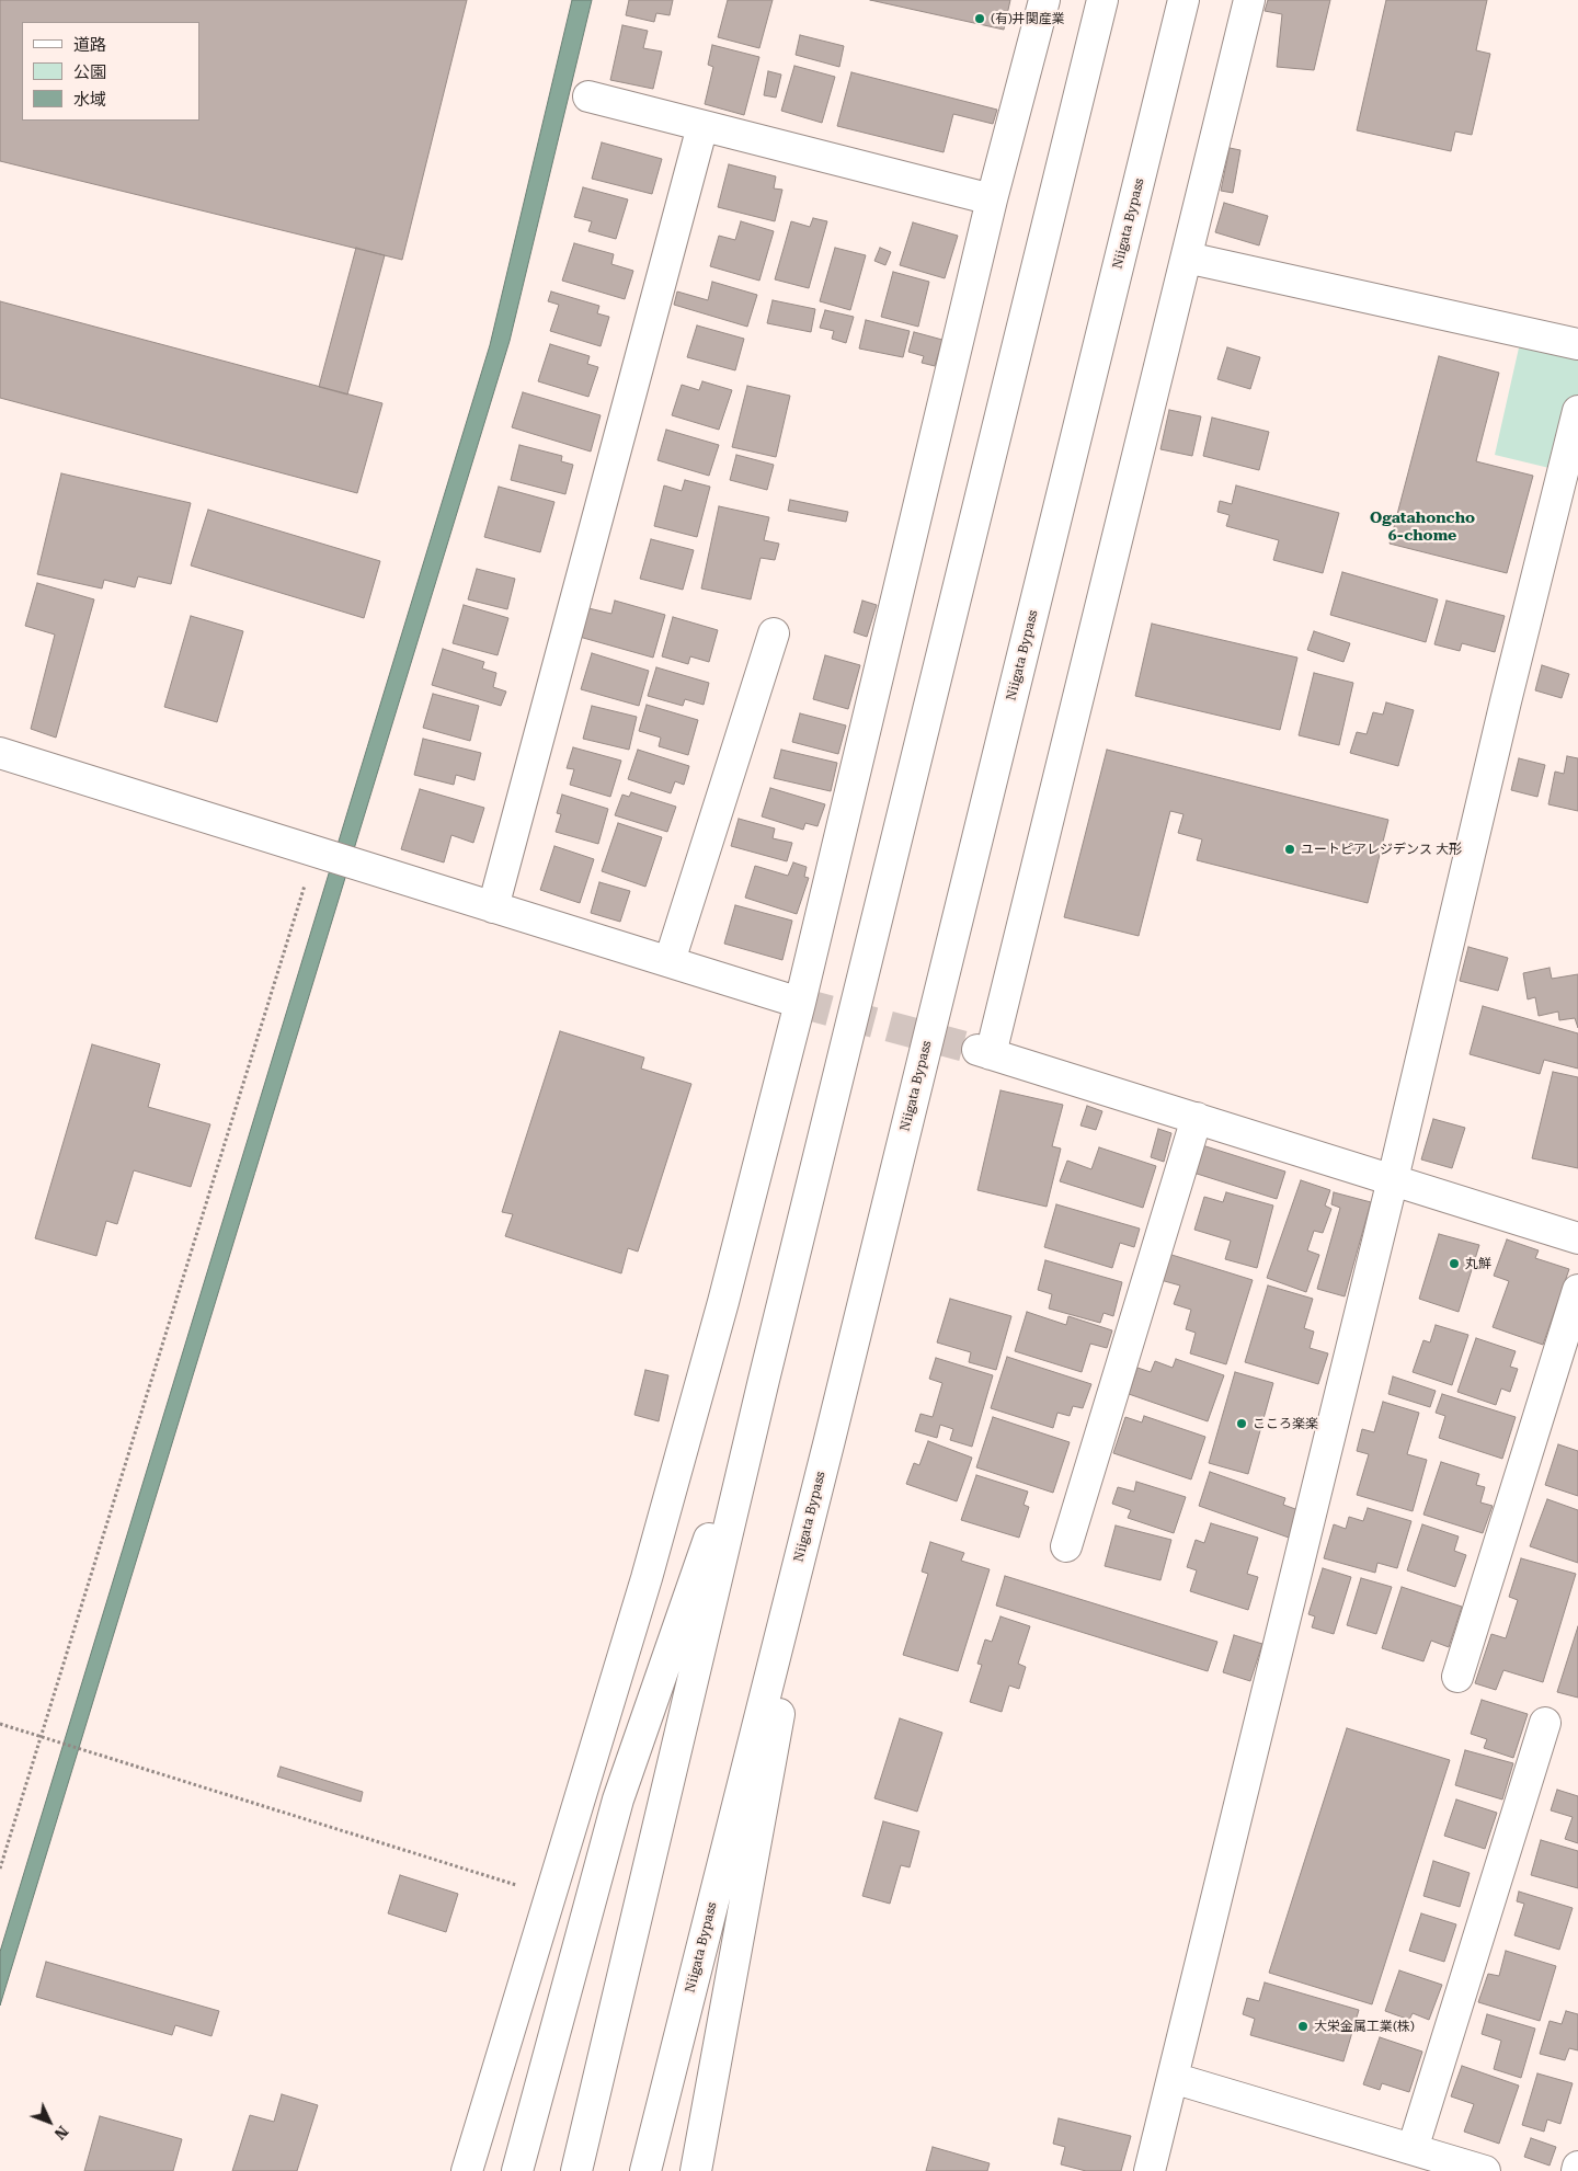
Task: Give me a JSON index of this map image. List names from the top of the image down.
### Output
{
  "streets": {
    "main road": ["Niigata Bypass"]
  },
  "districts": ["Ogatahoncho 6-chome"],
  "places": [
    "(有)井関産業",
    "ユートピアレジデンス 大形",
    "丸鮮",
    "こころ楽楽",
    "大栄金属工業(株)"
  ],
  "legend": ["道路", "公園", "水域"],
  "north": "bottom right"
}
